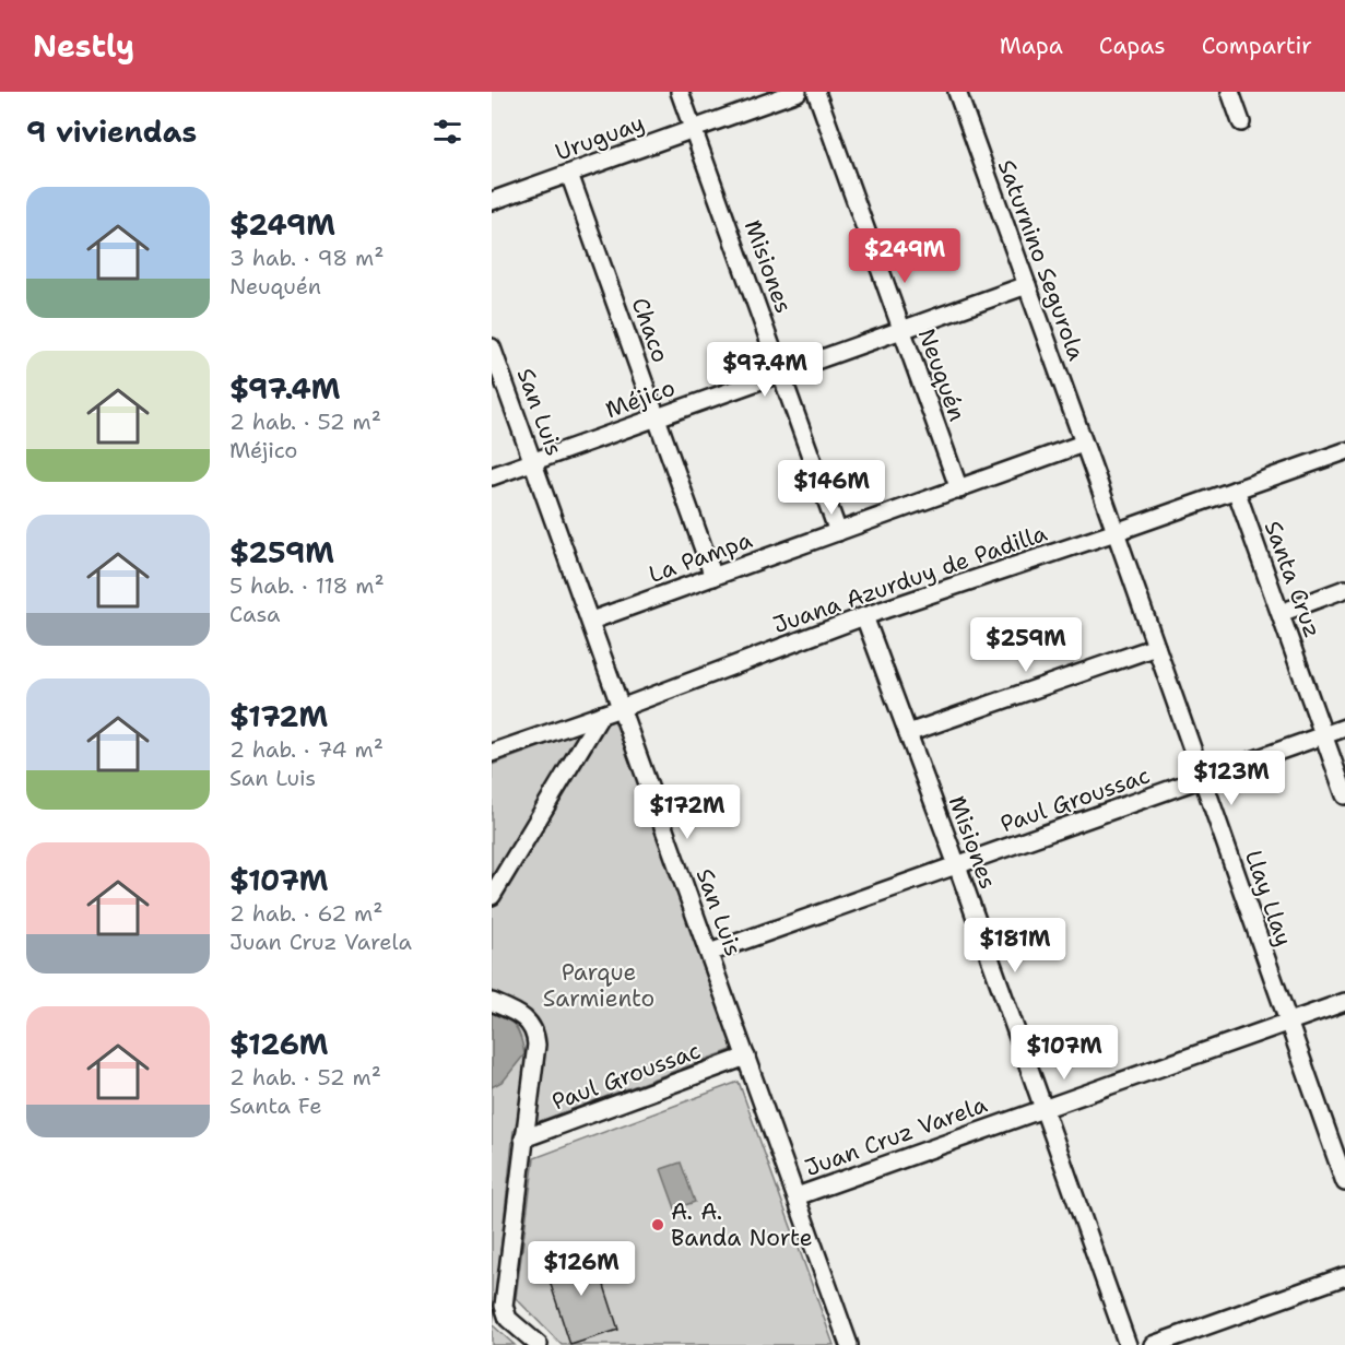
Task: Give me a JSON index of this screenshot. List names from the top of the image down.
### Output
{
  "streets": {
    "street": [
      "Uruguay",
      "Saturnino Segurola",
      "Misiones",
      "Chaco",
      "Neuquén",
      "Méjico",
      "San Luis",
      "La Pampa",
      "Juana Azurduy de Padilla",
      "Santa Cruz",
      "Paul Groussac",
      "Llay Llay",
      "Juan Cruz Varela"
    ]
  },
  "crossings": [
    ["Uruguay", "Misiones"],
    ["Uruguay", "Chaco"],
    ["Saturnino Segurola", "Méjico"],
    ["Saturnino Segurola", "La Pampa"],
    ["Saturnino Segurola", "Llay Llay"],
    ["Misiones", "Méjico"],
    ["Misiones", "La Pampa"],
    ["Misiones", "Juana Azurduy de Padilla"],
    ["Misiones", "Paul Groussac"],
    ["Misiones", "Juan Cruz Varela"],
    ["Chaco", "Méjico"],
    ["Chaco", "La Pampa"],
    ["Neuquén", "Méjico"],
    ["Neuquén", "La Pampa"],
    ["Méjico", "San Luis"],
    ["San Luis", "La Pampa"],
    ["San Luis", "Juana Azurduy de Padilla"],
    ["San Luis", "Paul Groussac"],
    ["San Luis", "Juan Cruz Varela"],
    ["La Pampa", "Llay Llay"],
    ["Juana Azurduy de Padilla", "Santa Cruz"],
    ["Juana Azurduy de Padilla", "Llay Llay"],
    ["Santa Cruz", "Paul Groussac"],
    ["Paul Groussac", "Llay Llay"],
    ["Llay Llay", "Juan Cruz Varela"]
  ],
  "parks": ["Parque Sarmiento"],
  "places": ["A. A. Banda Norte"],
  "page": {
    "header": "Nestly",
    "nav": ["Mapa", "Capas", "Compartir"],
    "heading": "9 viviendas",
    "list": [
      {
        "name": "$249M",
        "note": "3 hab. · 98 m² · Neuquén"
      },
      {
        "name": "$97.4M",
        "note": "2 hab. · 52 m² · Méjico"
      },
      {
        "name": "$259M",
        "note": "5 hab. · 118 m² · Casa"
      },
      {
        "name": "$172M",
        "note": "2 hab. · 74 m² · San Luis"
      },
      {
        "name": "$107M",
        "note": "2 hab. · 62 m² · Juan Cruz Varela"
      },
      {
        "name": "$126M",
        "note": "2 hab. · 52 m² · Santa Fe"
      }
    ],
    "price": [
      "$249M",
      "$97.4M",
      "$146M",
      "$259M",
      "$123M",
      "$172M",
      "$181M",
      "$107M",
      "$126M"
    ]
  }
}
